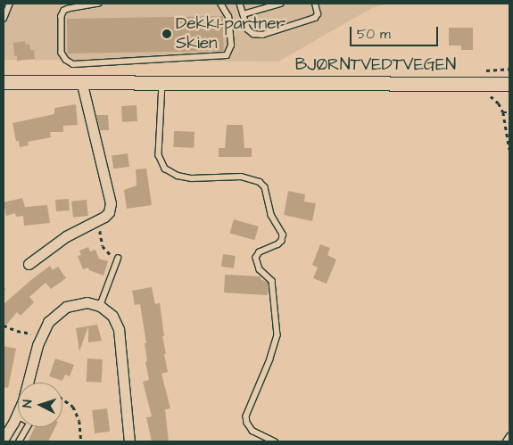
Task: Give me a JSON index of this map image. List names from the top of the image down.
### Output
{
  "streets": {
    "main road": ["BJØRNTVEDTVEGEN"]
  },
  "places": ["Dekk1-partner Skien"],
  "scale_bar": "50 m",
  "north": "left"
}
